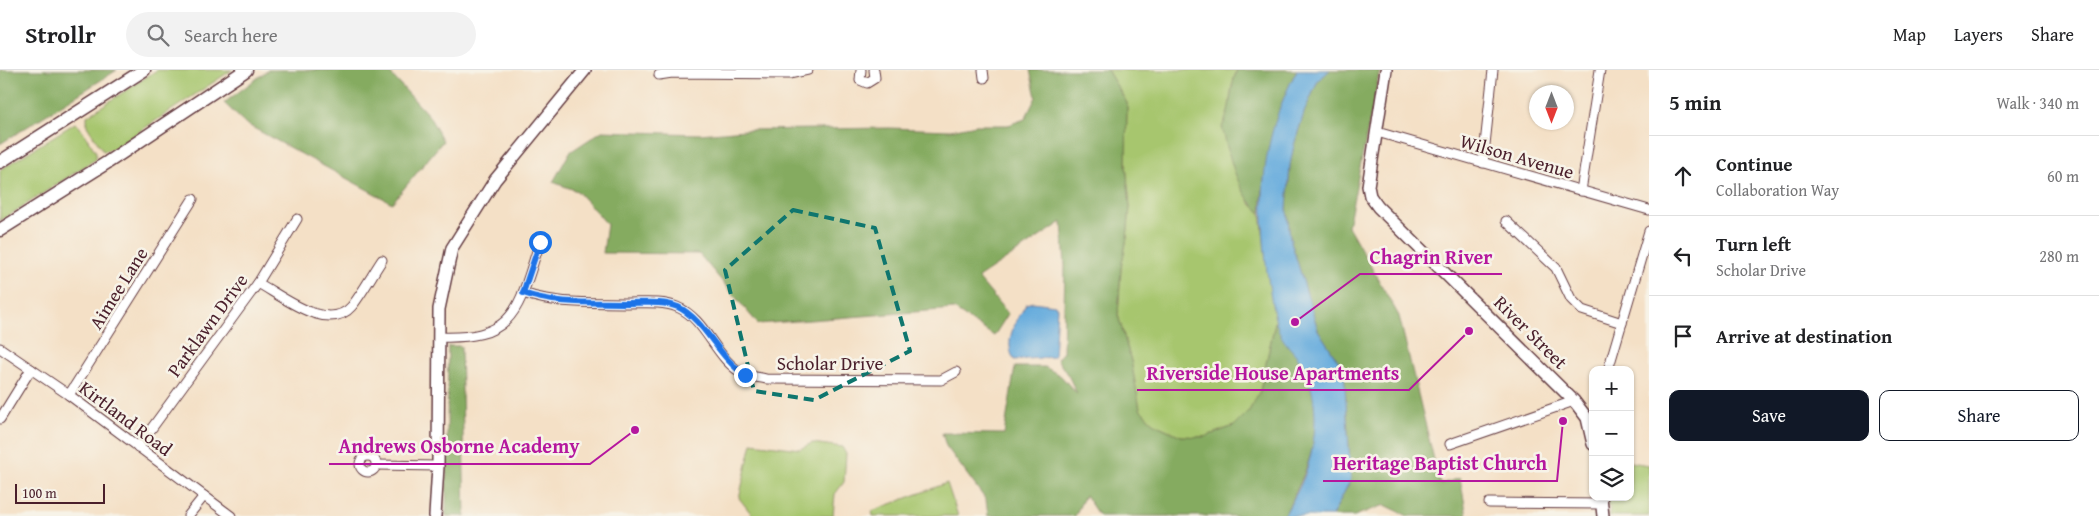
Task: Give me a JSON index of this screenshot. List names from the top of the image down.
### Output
{
  "streets": {
    "main road": ["River Street"],
    "street": [
      "Wilson Avenue",
      "Aimee Lane",
      "Parklawn Drive",
      "Scholar Drive",
      "Kirtland Road"
    ]
  },
  "crossings": [
    ["Wilson Avenue", "River Street"],
    ["Aimee Lane", "Kirtland Road"],
    ["Parklawn Drive", "Kirtland Road"]
  ],
  "places": [
    "Chagrin River",
    "Riverside House Apartments",
    "Heritage Baptist Church",
    "Andrews Osborne Academy"
  ],
  "scale_bar": "100 m",
  "north": "bottom",
  "page": {
    "header": "Strollr",
    "search": "Search here",
    "nav": ["Map", "Layers", "Share"],
    "heading": ["5 min", "Walk · 340 m"],
    "list": [
      ["Continue", "Collaboration Way", "60 m"],
      ["Turn left", "Scholar Drive", "280 m"],
      "Arrive at destination"
    ],
    "map_buttons": ["+", "−"],
    "buttons": ["Save", "Share"],
    "scale": "100 m"
  }
}
